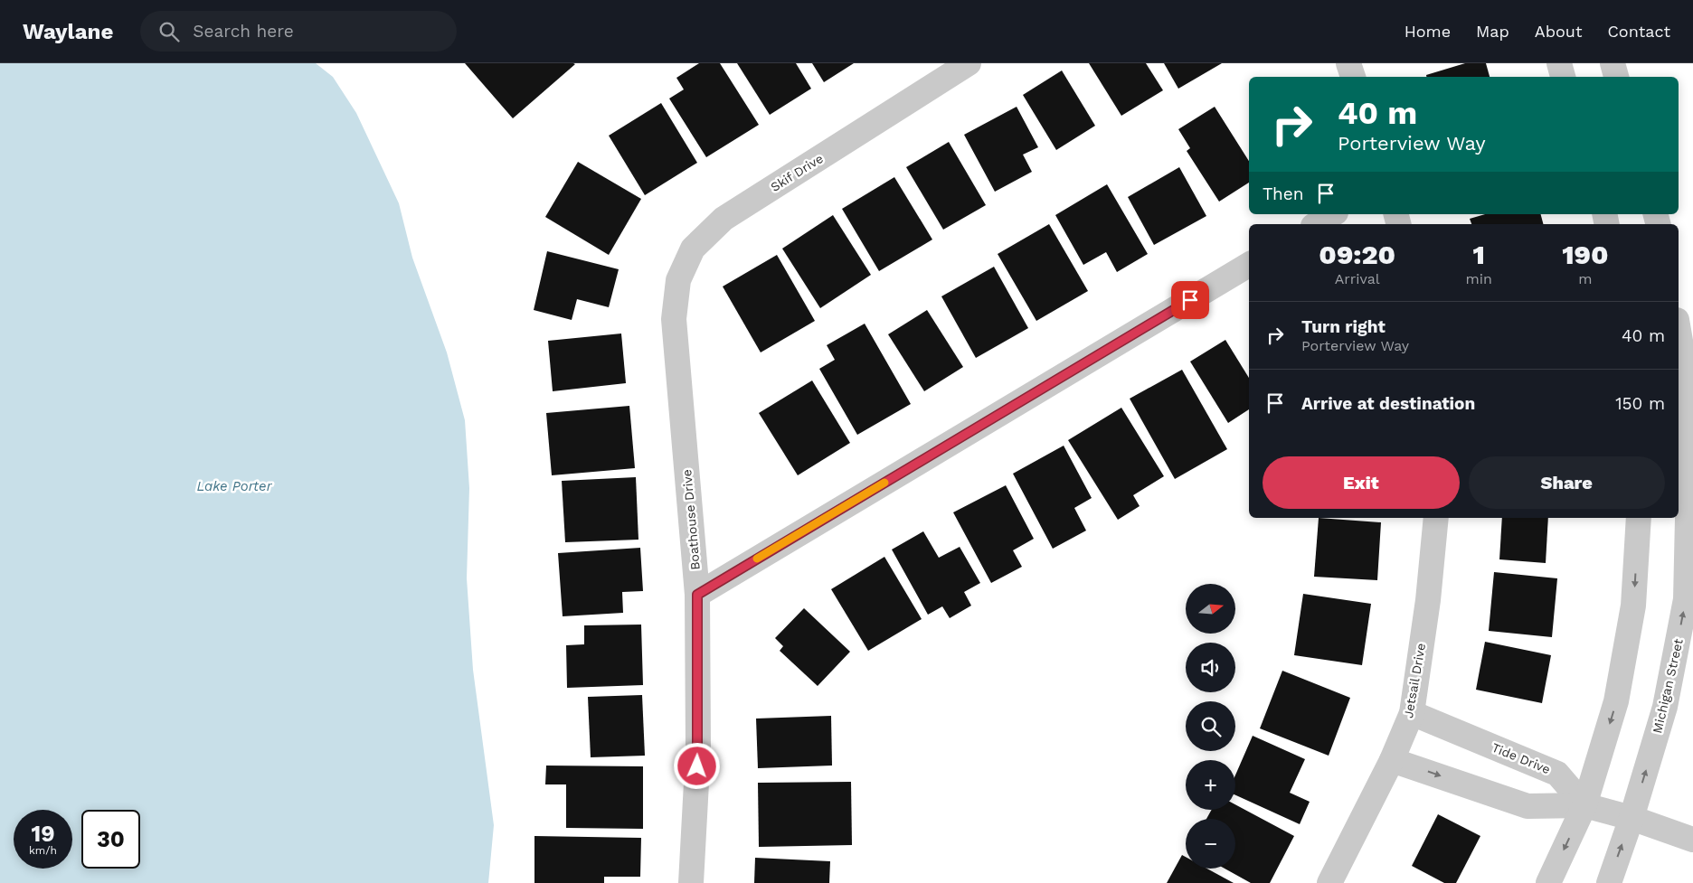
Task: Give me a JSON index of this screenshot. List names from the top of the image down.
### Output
{
  "streets": {
    "street": [
      "Skif Drive",
      "Boathouse Drive",
      "Jetsail Drive",
      "Michigan Street",
      "Tide Drive"
    ]
  },
  "crossings": [
    ["Skif Drive", "Boathouse Drive"],
    ["Jetsail Drive", "Tide Drive"]
  ],
  "water": ["Lake Porter"],
  "north": "right",
  "page": {
    "header": "Waylane",
    "search": "Search here",
    "nav": [
      "Home",
      "Map",
      "About",
      "Contact"
    ],
    "turn": ["40 m", "Porterview Way"],
    "then": "Then",
    "eta": [
      "09:20",
      "Arrival",
      "1",
      "min",
      "190",
      "m"
    ],
    "list": [
      {
        "name": "Turn right",
        "note": "Porterview Way",
        "value": "40 m"
      },
      {
        "name": "Arrive at destination",
        "value": "150 m"
      }
    ],
    "buttons": ["Exit", "Share"],
    "map_buttons": ["+", "−"],
    "speed": "19 km/h",
    "limit": "30"
  }
}
